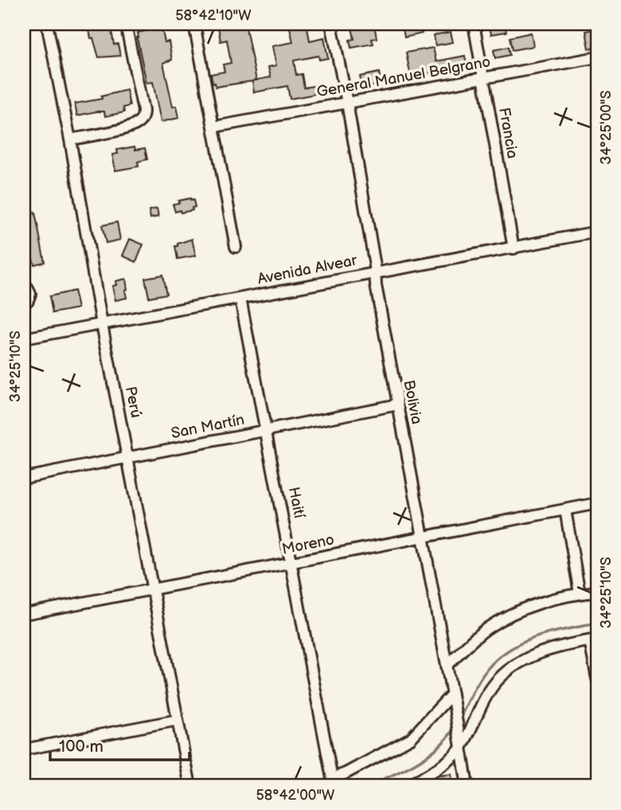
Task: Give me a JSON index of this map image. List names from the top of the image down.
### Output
{
  "streets": {
    "street": [
      "General Manuel Belgrano",
      "Francia",
      "Avenida Alvear",
      "Perú",
      "Bolivia",
      "San Martín",
      "Haití",
      "Moreno"
    ]
  },
  "crossings": [
    ["General Manuel Belgrano", "Francia"],
    ["General Manuel Belgrano", "Bolivia"],
    ["Francia", "Avenida Alvear"],
    ["Avenida Alvear", "Perú"],
    ["Avenida Alvear", "Bolivia"],
    ["Avenida Alvear", "Haití"],
    ["Perú", "San Martín"],
    ["Perú", "Moreno"],
    ["Bolivia", "San Martín"],
    ["Bolivia", "Moreno"],
    ["San Martín", "Haití"],
    ["Haití", "Moreno"]
  ],
  "scale_bar": "100 m",
  "coordinates": [
    "58°42'10\"W",
    "34°25'00\"S",
    "34°25'10\"S",
    "58°42'00\"W"
  ]
}
